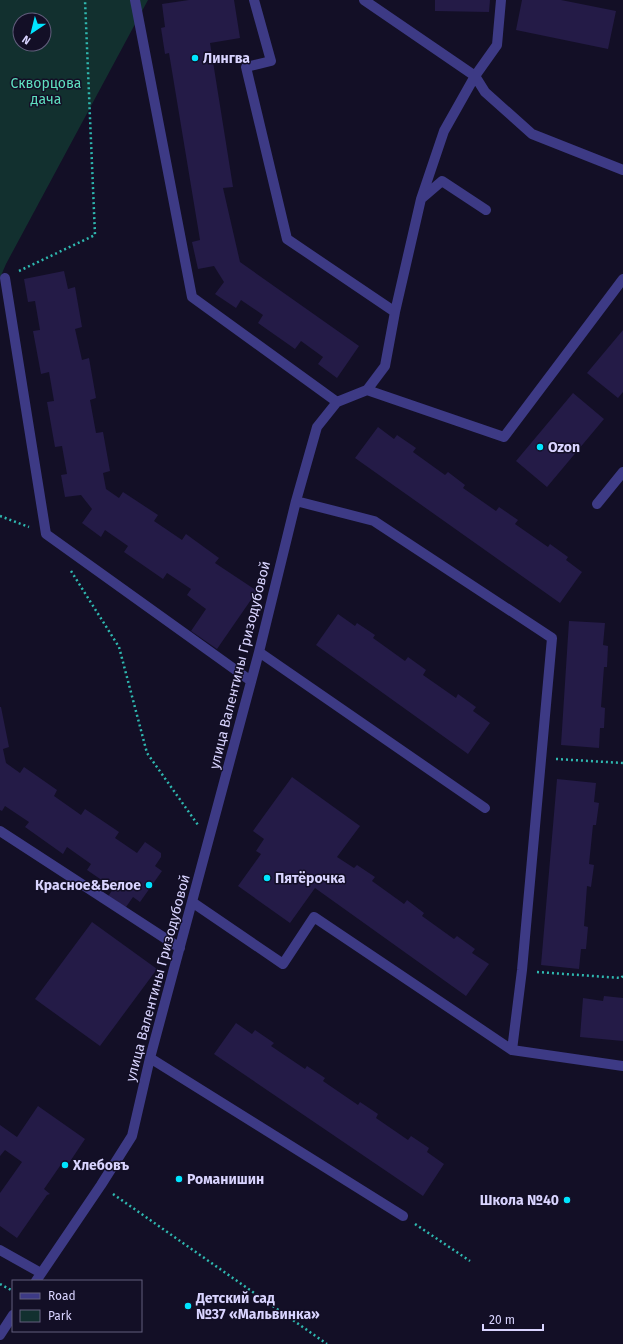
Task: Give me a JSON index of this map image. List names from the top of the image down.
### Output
{
  "streets": {
    "street": ["улица Валентины Гризодубовой"]
  },
  "parks": ["Скворцова дача"],
  "places": [
    "Лингва",
    "Ozon",
    "Пятёрочка",
    "Красное&Белое",
    "Хлебовъ",
    "Романишин",
    "Школа №40",
    "Детский сад №37 «Мальвинка»"
  ],
  "legend": ["Road", "Park"],
  "scale_bar": "20 m",
  "north": "bottom left"
}
